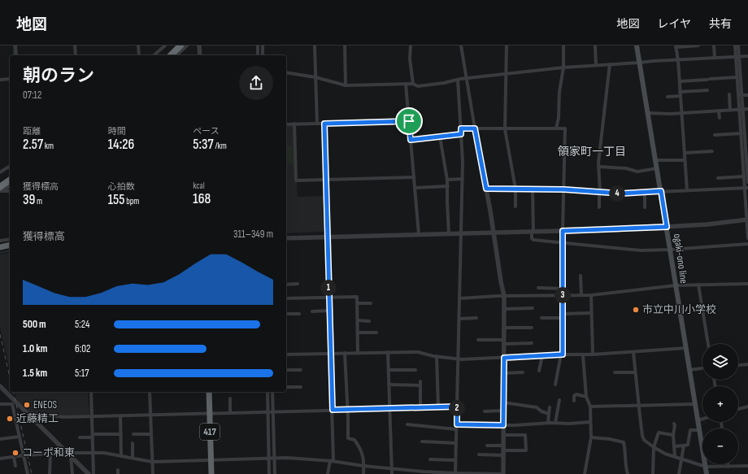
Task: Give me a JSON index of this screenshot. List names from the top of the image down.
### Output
{
  "streets": {
    "highway": ["417"],
    "main road": ["ogaki-ono line"]
  },
  "districts": ["領家町一丁目"],
  "places": [
    "市立中川小学校",
    "ENEOS",
    "近藤精工",
    "コーポ和東"
  ],
  "page": {
    "header": "地図",
    "nav": ["地図", "レイヤ", "共有"],
    "heading": ["朝のラン", "07:12"],
    "stats": [
      ["距離", "2.57 km"],
      ["時間", "14:26"],
      ["ペース", "5:37 /km"],
      ["獲得標高", "39 m"],
      ["心拍数", "155 bpm"],
      ["kcal", "168"]
    ],
    "pins": [
      "4",
      "1",
      "3",
      "2"
    ],
    "chart": ["獲得標高", "311–349 m"],
    "list": [
      {
        "name": "500 m",
        "note": "5:24"
      },
      {
        "name": "1.0 km",
        "note": "6:02"
      },
      {
        "name": "1.5 km",
        "note": "5:17"
      }
    ],
    "map_buttons": ["+", "−"]
  }
}
